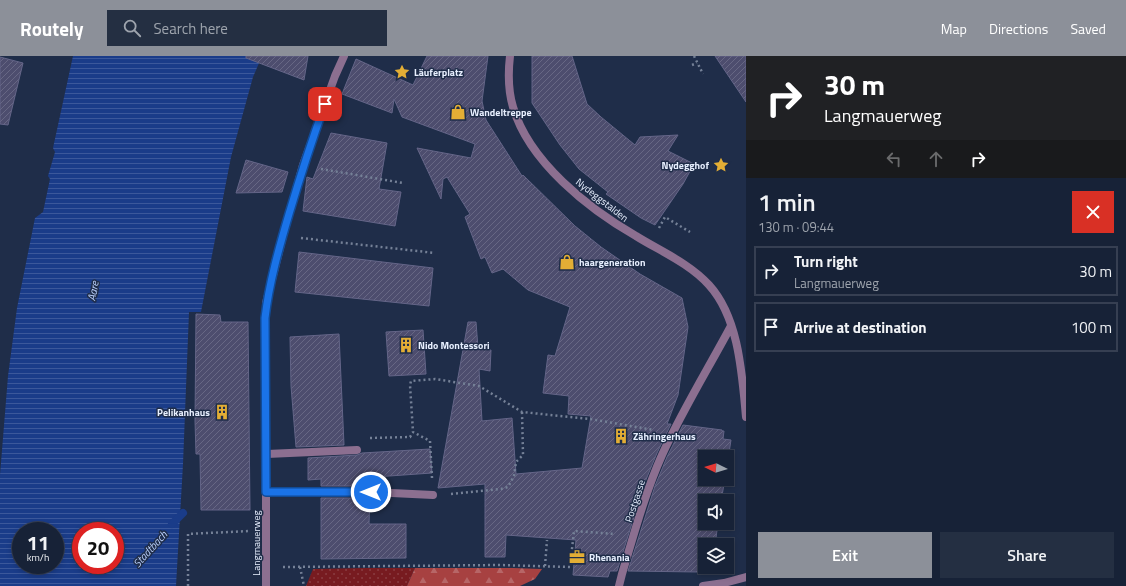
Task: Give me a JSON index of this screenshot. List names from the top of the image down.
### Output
{
  "streets": {
    "street": ["Nydeggstalden", "Postgasse", "Langmauerweg"]
  },
  "water": ["Aare", "Stadtbach"],
  "places": {
    "place": ["Läuferplatz", "Nydegghof"],
    "shop": ["Wandeltreppe", "haargeneration"],
    "building": ["Nido Montessori", "Pelikanhaus", "Zähringerhaus"],
    "office": ["Rhenania"]
  },
  "north": "left",
  "page": {
    "header": "Routely",
    "search": "Search here",
    "nav": ["Map", "Directions", "Saved"],
    "turn": ["30 m", "Langmauerweg"],
    "heading": ["1 min", "130 m · 09:44"],
    "list": [
      {
        "name": "Turn right",
        "note": "Langmauerweg",
        "value": "30 m"
      },
      {
        "name": "Arrive at destination",
        "value": "100 m"
      }
    ],
    "speed": "11 km/h",
    "limit": "20",
    "buttons": ["Exit", "Share"]
  }
}
